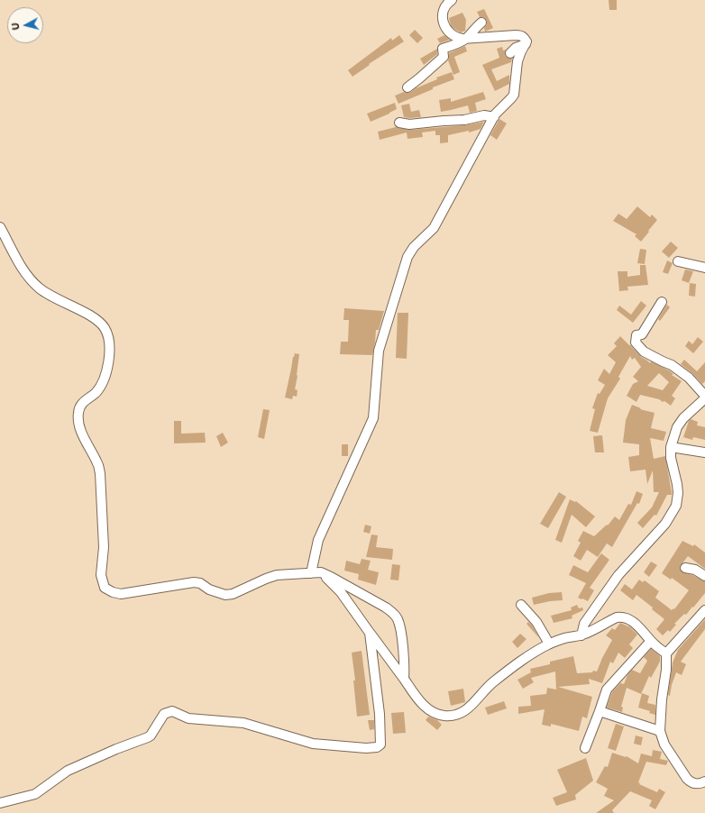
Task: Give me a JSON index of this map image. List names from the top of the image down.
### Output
{
  "north": "left"
}
